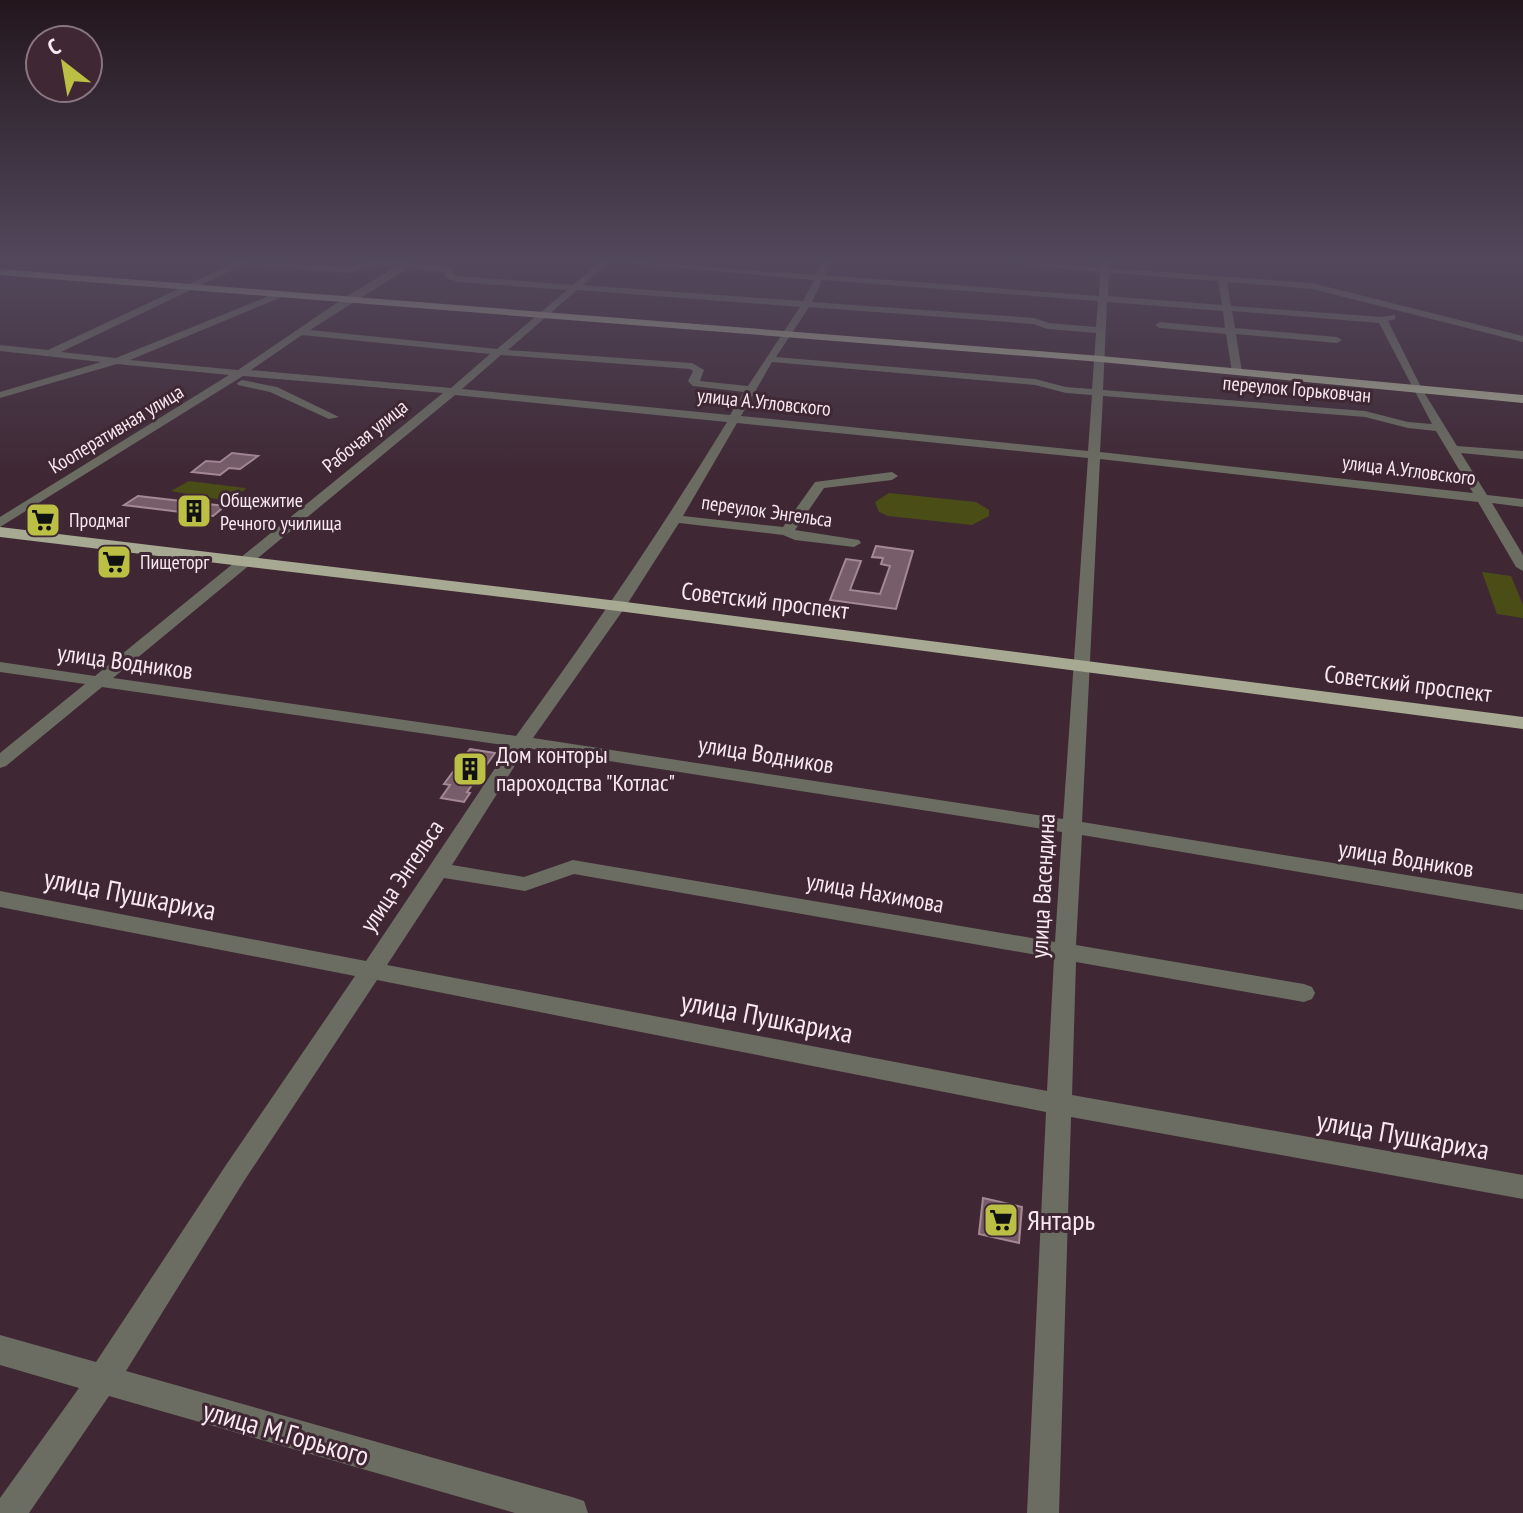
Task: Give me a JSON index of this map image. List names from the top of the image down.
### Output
{
  "streets": {
    "main road": ["Советский проспект"],
    "street": [
      "переулок Горьковчан",
      "улица А.Угловского",
      "Кооперативная улица",
      "Рабочая улица",
      "переулок Энгельса",
      "улица Водников",
      "улица Энгельса",
      "улица Васендина",
      "улица Нахимова",
      "улица Пушкариха",
      "улица М.Горького"
    ]
  },
  "crossings": [
    ["переулок Горьковчан", "улица Энгельса"],
    ["переулок Горьковчан", "улица Васендина"],
    ["улица А.Угловского", "Кооперативная улица"],
    ["улица А.Угловского", "Рабочая улица"],
    ["улица А.Угловского", "улица Энгельса"],
    ["улица А.Угловского", "улица Васендина"],
    ["Рабочая улица", "Советский проспект"],
    ["Рабочая улица", "улица Водников"],
    ["переулок Энгельса", "улица Энгельса"],
    ["Советский проспект", "улица Энгельса"],
    ["Советский проспект", "улица Васендина"],
    ["улица Водников", "улица Энгельса"],
    ["улица Водников", "улица Васендина"],
    ["улица Энгельса", "улица Нахимова"],
    ["улица Энгельса", "улица Пушкариха"],
    ["улица Энгельса", "улица М.Горького"],
    ["улица Васендина", "улица Нахимова"],
    ["улица Васендина", "улица Пушкариха"]
  ],
  "places": {
    "building": ["Общежитие Речного училища", "Дом конторы пароходства \"Котлас\""],
    "supermarket": ["Продмаг", "Пищеторг", "Янтарь"]
  },
  "north": "top left"
}
